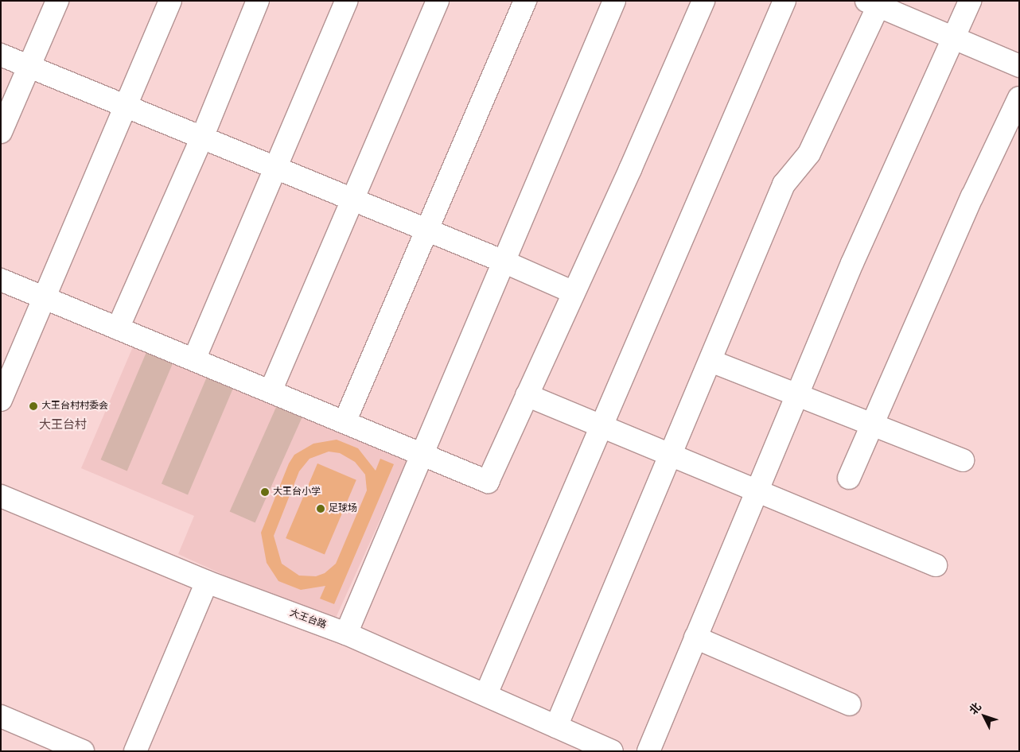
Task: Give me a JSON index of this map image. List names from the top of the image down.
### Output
{
  "streets": {
    "street": ["大王台路"]
  },
  "districts": ["大王台村"],
  "places": ["大王台村村委会", "大王台小学", "足球场"],
  "north": "top left"
}
